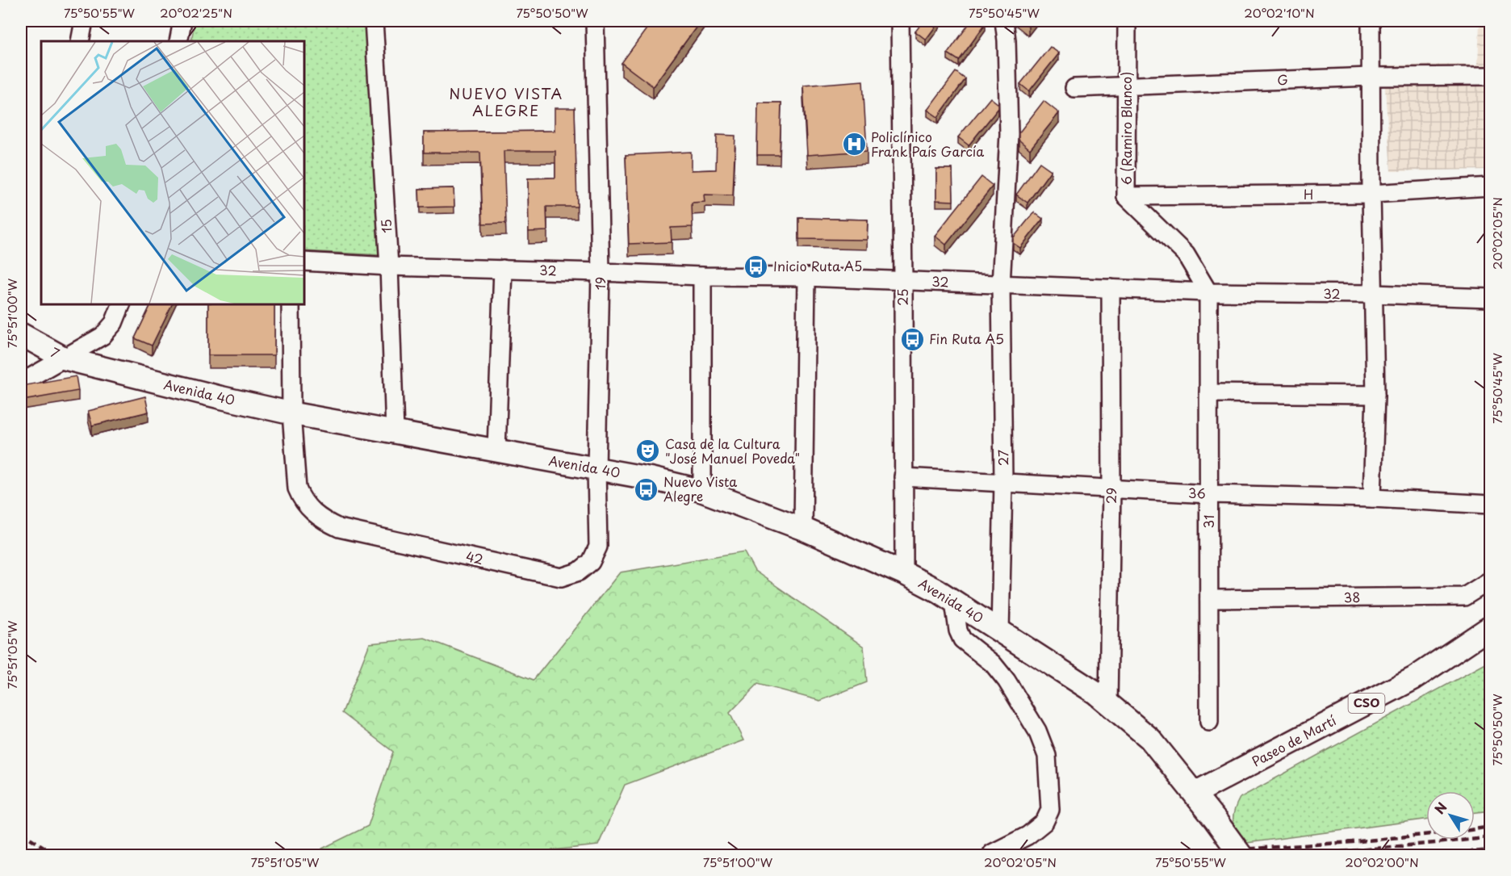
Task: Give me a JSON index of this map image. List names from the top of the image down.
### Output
{
  "streets": {
    "main road": [
      "7",
      "Avenida 40",
      "CSO",
      "Paseo de Martí"
    ],
    "street": [
      "G",
      "6 (Ramiro Blanco)",
      "H",
      "15",
      "32",
      "19",
      "25",
      "27",
      "36",
      "29",
      "31",
      "42",
      "38"
    ]
  },
  "crossings": [
    ["G", "6 (Ramiro Blanco)"],
    ["6 (Ramiro Blanco)", "H"],
    ["6 (Ramiro Blanco)", "32"],
    ["6 (Ramiro Blanco)", "31"],
    ["15", "32"],
    ["15", "Avenida 40"],
    ["32", "19"],
    ["32", "25"],
    ["32", "27"],
    ["32", "29"],
    ["32", "31"],
    ["19", "Avenida 40"],
    ["19", "42"],
    ["25", "Avenida 40"],
    ["25", "36"],
    ["7", "Avenida 40"],
    ["Avenida 40", "27"],
    ["Avenida 40", "29"],
    ["Avenida 40", "42"],
    ["Avenida 40", "CSO"],
    ["Avenida 40", "Paseo de Martí"],
    ["27", "36"],
    ["36", "29"],
    ["36", "31"],
    ["31", "38"],
    ["CSO", "Paseo de Martí"]
  ],
  "districts": ["NUEVO VISTA ALEGRE"],
  "places": {
    "hospital": ["Policlínico Frank País García"],
    "bus stop": ["Inicio Ruta A5", "Fin Ruta A5", "Nuevo Vista Alegre"],
    "theatre": ["Casa de la Cultura \"José Manuel Poveda\""]
  },
  "north": "top left",
  "coordinates": [
    "75°50'55\"W",
    "20°02'25\"N",
    "75°50'50\"W",
    "75°50'45\"W",
    "20°02'10\"N",
    "20°02'05\"N",
    "75°51'00\"W",
    "75°51'05\"W",
    "20°02'00\"N"
  ]
}
